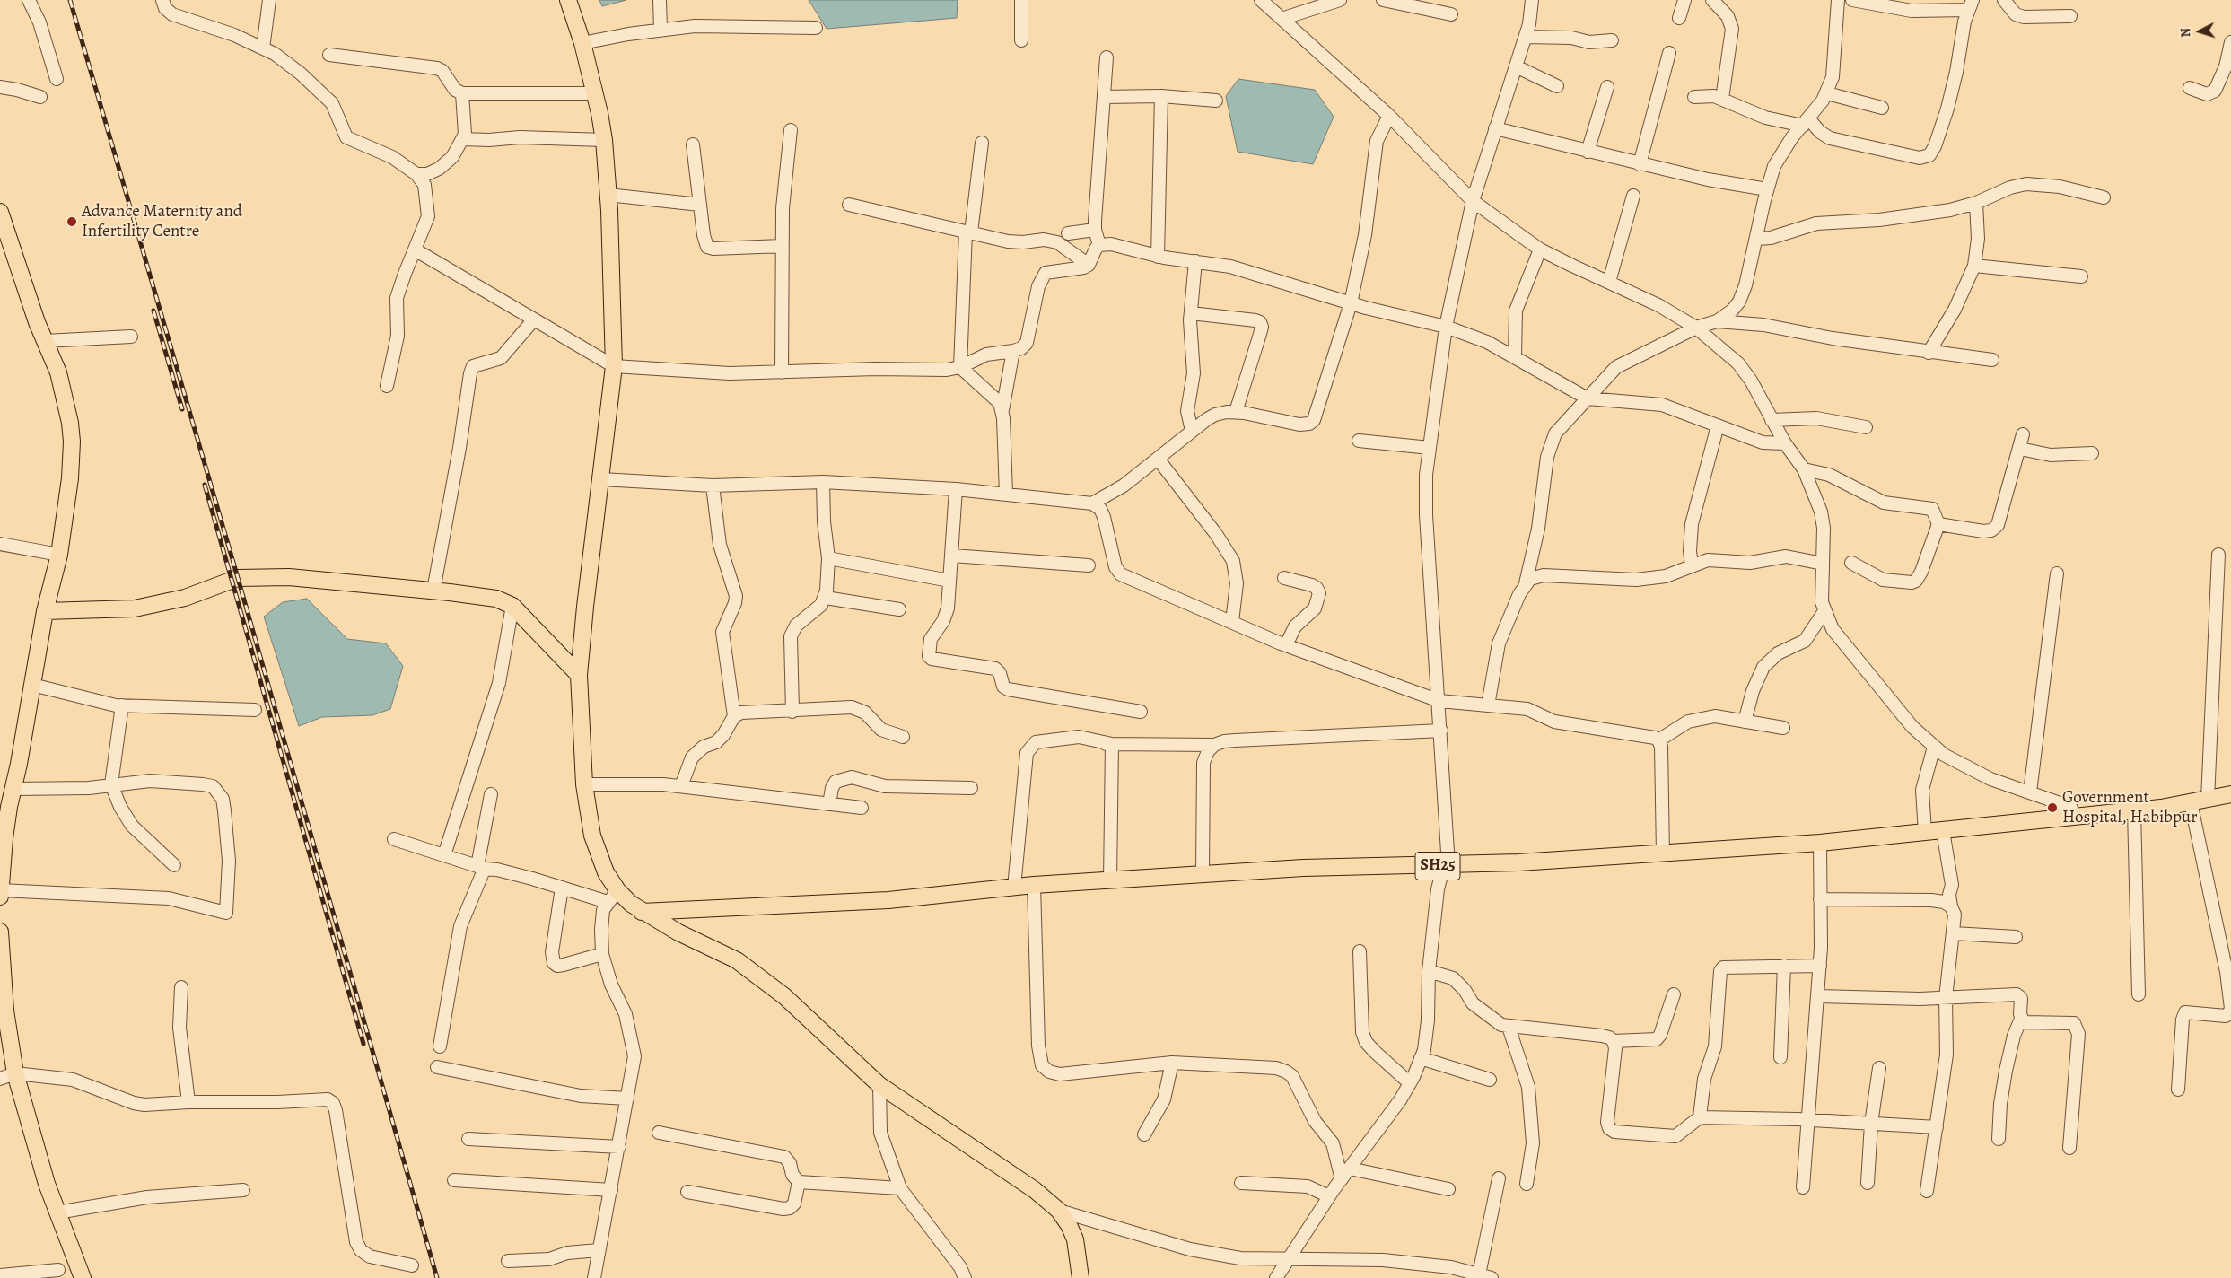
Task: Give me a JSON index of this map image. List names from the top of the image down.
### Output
{
  "streets": {
    "main road": ["SH25"]
  },
  "places": ["Advance Maternity and Infertility Centre", "Government Hospital, Habibpur"],
  "north": "left"
}
